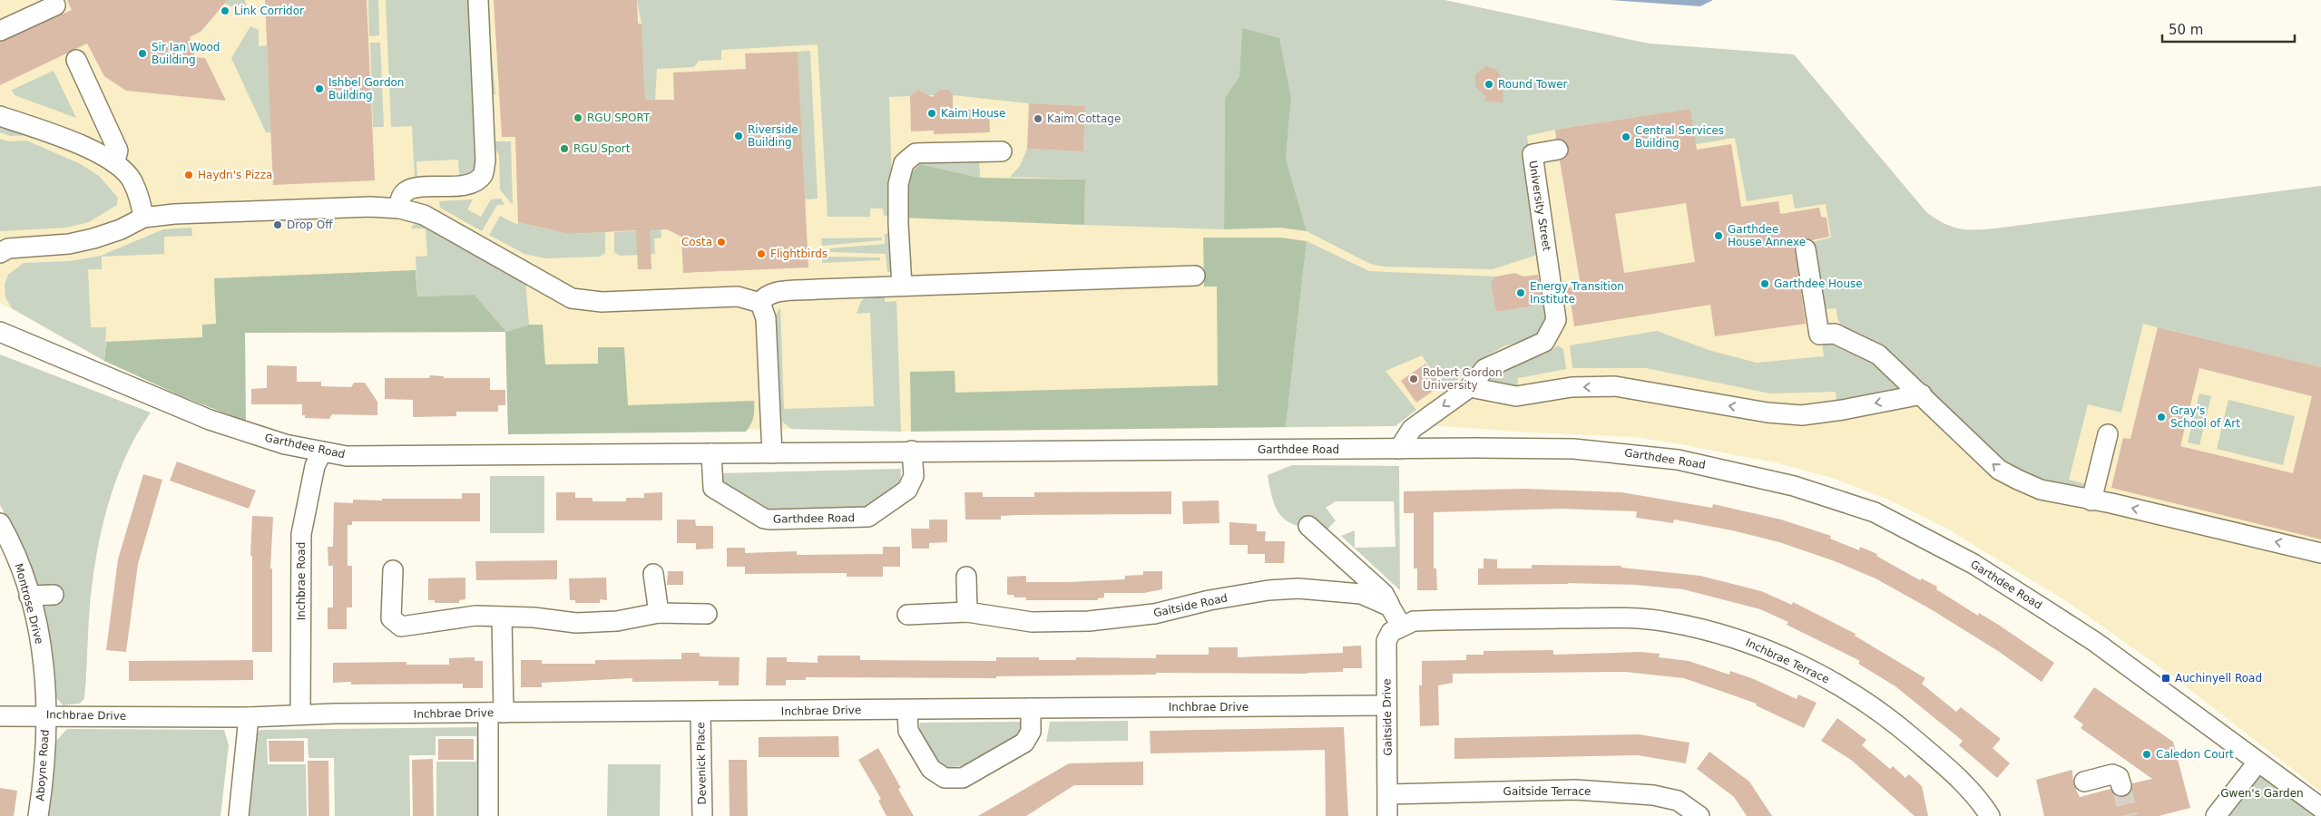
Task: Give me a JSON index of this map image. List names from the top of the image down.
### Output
{
  "streets": {
    "street": [
      "University Street",
      "Garthdee Road",
      "Inchbrae Road",
      "Montrose Drive",
      "Gaitside Road",
      "Inchbrae Terrace",
      "Inchbrae Drive",
      "Gaitside Drive",
      "Devenick Place",
      "Aboyne Road",
      "Gaitside Terrace"
    ]
  },
  "crossings": [
    ["Garthdee Road", "Inchbrae Road"],
    ["Inchbrae Road", "Inchbrae Drive"],
    ["Montrose Drive", "Inchbrae Drive"],
    ["Montrose Drive", "Aboyne Road"],
    ["Inchbrae Terrace", "Gaitside Drive"],
    ["Inchbrae Drive", "Gaitside Drive"],
    ["Inchbrae Drive", "Devenick Place"],
    ["Inchbrae Drive", "Aboyne Road"],
    ["Gaitside Drive", "Gaitside Terrace"]
  ],
  "parks": ["Gwen's Garden"],
  "places": {
    "other": [
      "Link Corridor",
      "Sir Ian Wood Building",
      "Round Tower",
      "Ishbel Gordon Building",
      "Kaim House",
      "RGU SPORT",
      "Kaim Cottage",
      "Riverside Building",
      "Central Services Building",
      "RGU Sport",
      "Haydn's Pizza",
      "Drop Off",
      "Garthdee House Annexe",
      "Costa",
      "Flightbirds",
      "Garthdee House",
      "Energy Transition Institute",
      "Robert Gordon University",
      "Gray's School of Art",
      "Caledon Court"
    ],
    "transit": ["Auchinyell Road"]
  },
  "scale_bar": "50 m"
}
